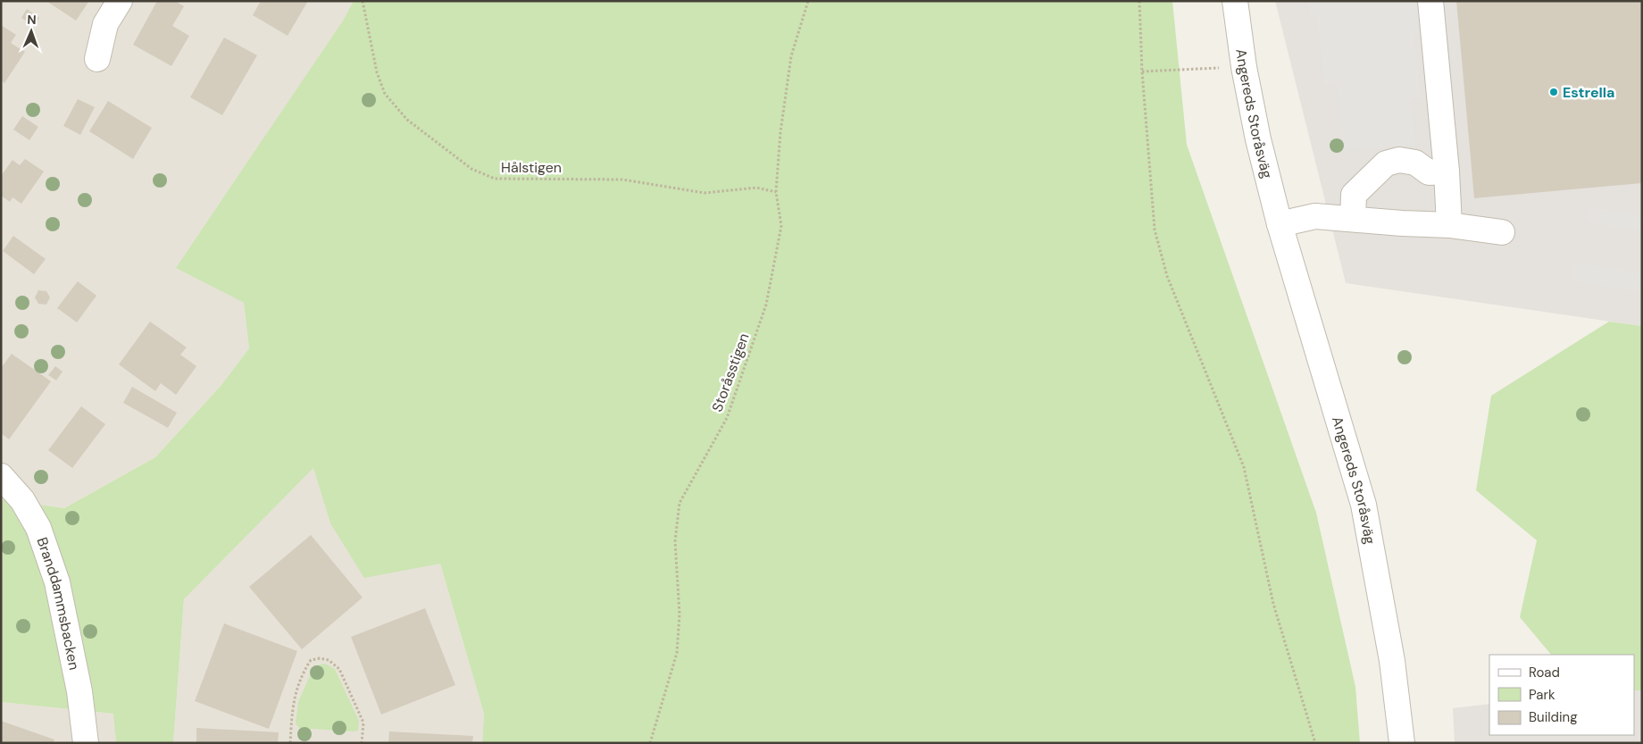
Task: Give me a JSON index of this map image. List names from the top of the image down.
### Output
{
  "streets": {
    "street": ["Angereds Storåsväg", "Branddammsbacken"],
    "path": ["Hålstigen", "Storåsstigen"]
  },
  "crossings": [
    ["Hålstigen", "Storåsstigen"]
  ],
  "places": ["Estrella"],
  "legend": ["Road", "Park", "Building"],
  "north": "top"
}
